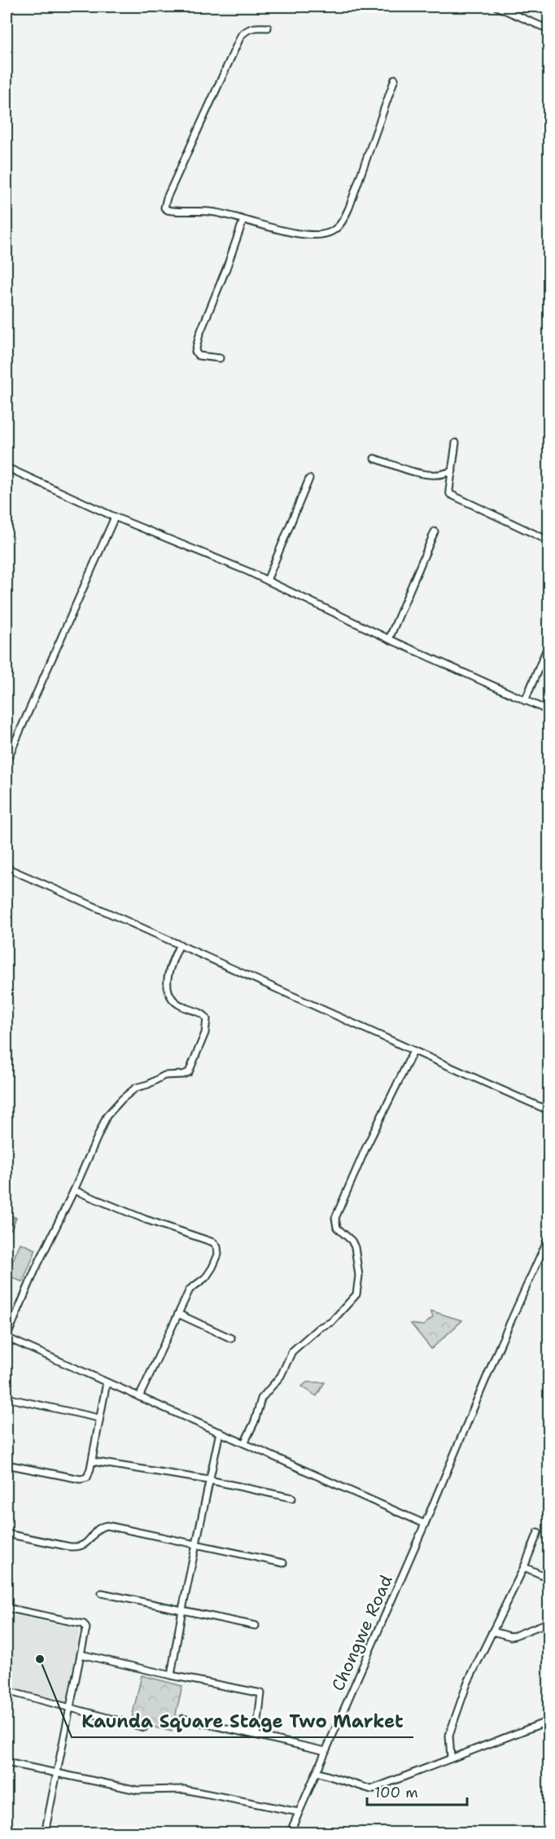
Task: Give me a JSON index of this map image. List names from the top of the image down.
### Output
{
  "streets": {
    "street": ["Chongwe Road"]
  },
  "places": ["Kaunda Square Stage Two Market"],
  "scale_bar": "100 m"
}
